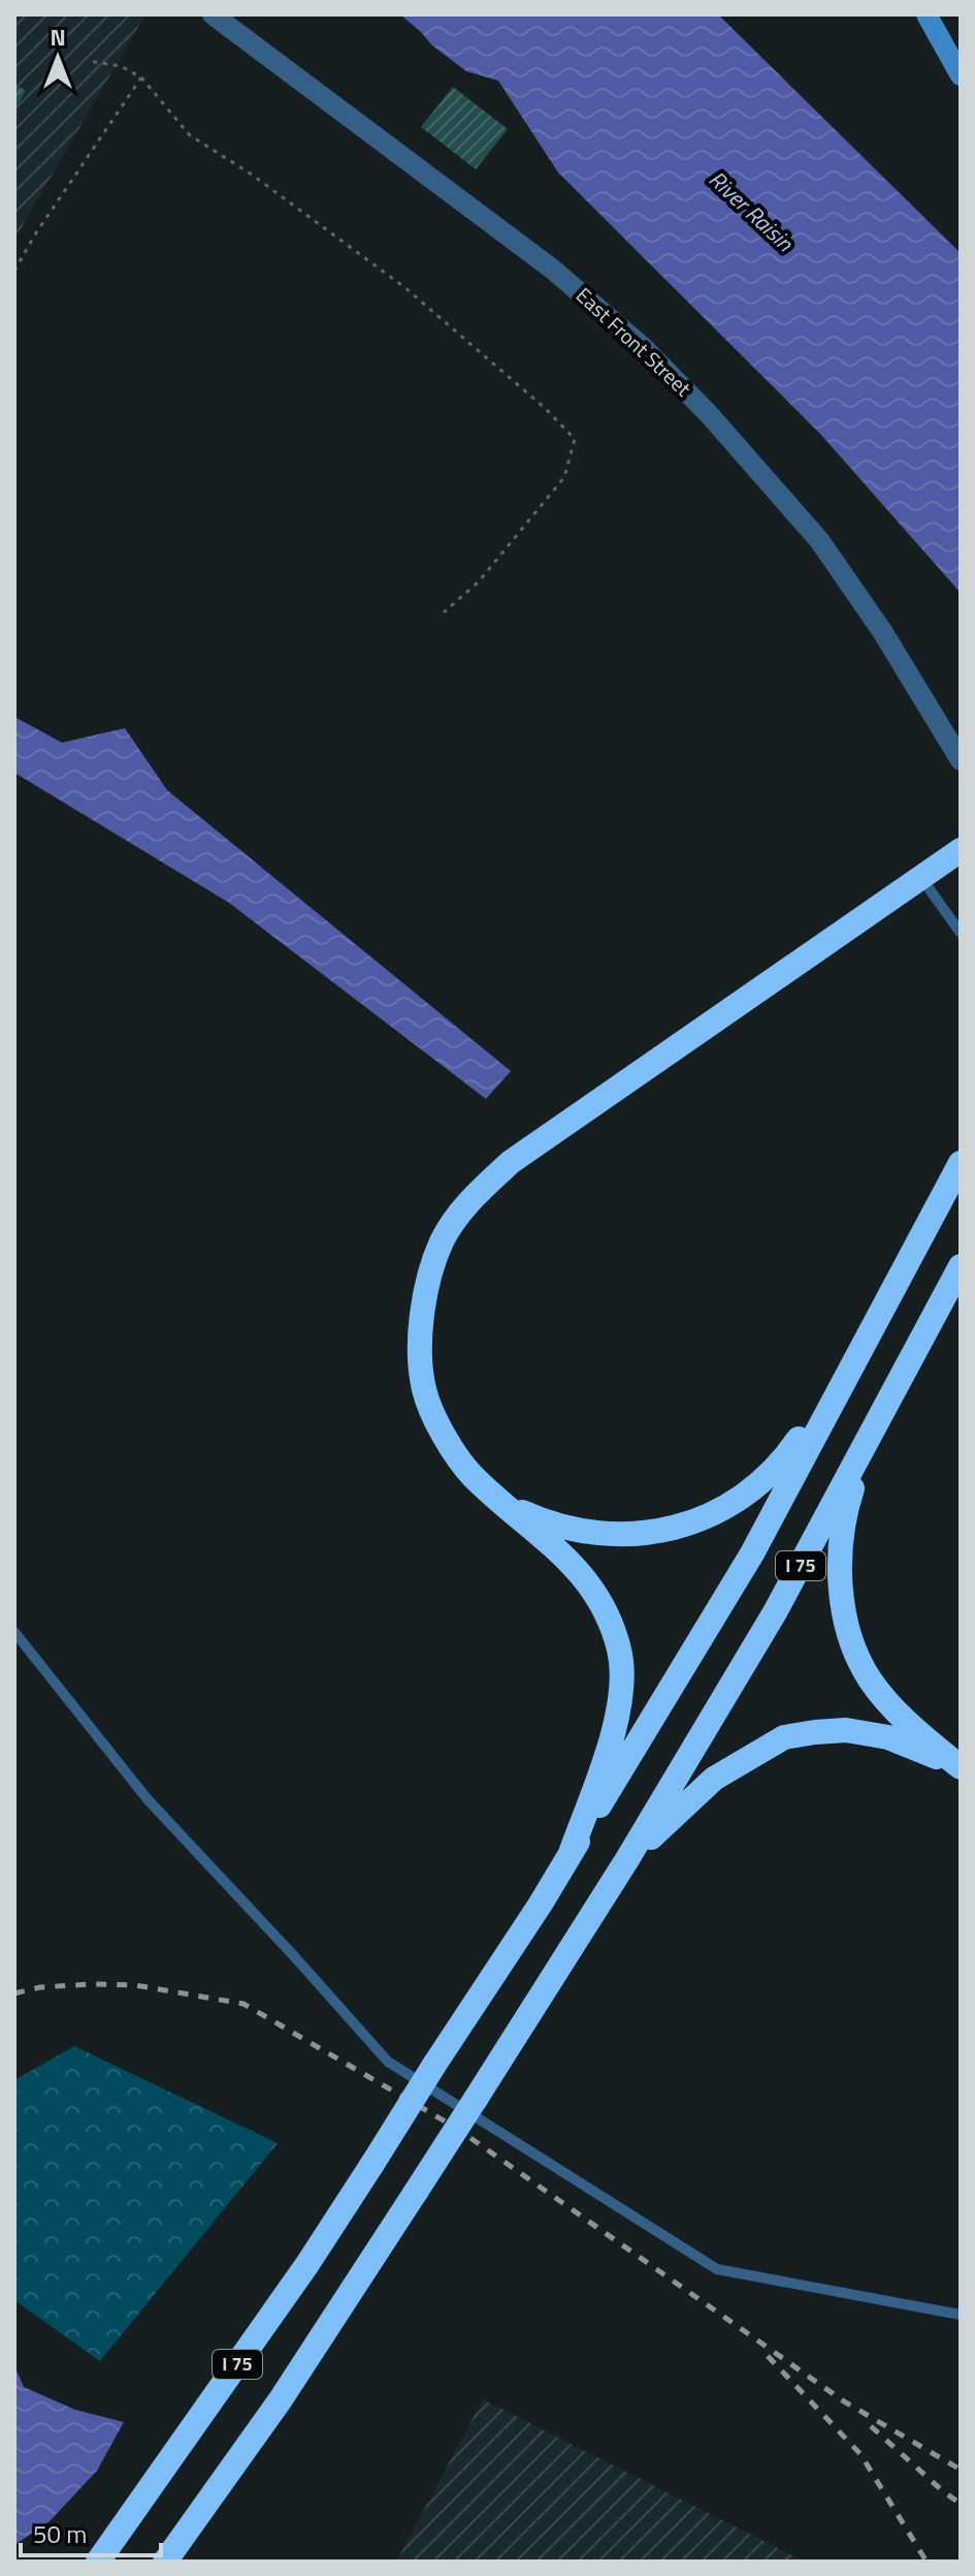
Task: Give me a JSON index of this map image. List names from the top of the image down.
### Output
{
  "streets": {
    "highway": ["I 75"],
    "street": ["East Front Street"]
  },
  "water": ["River Raisin"],
  "scale_bar": "50 m",
  "north": "top"
}
